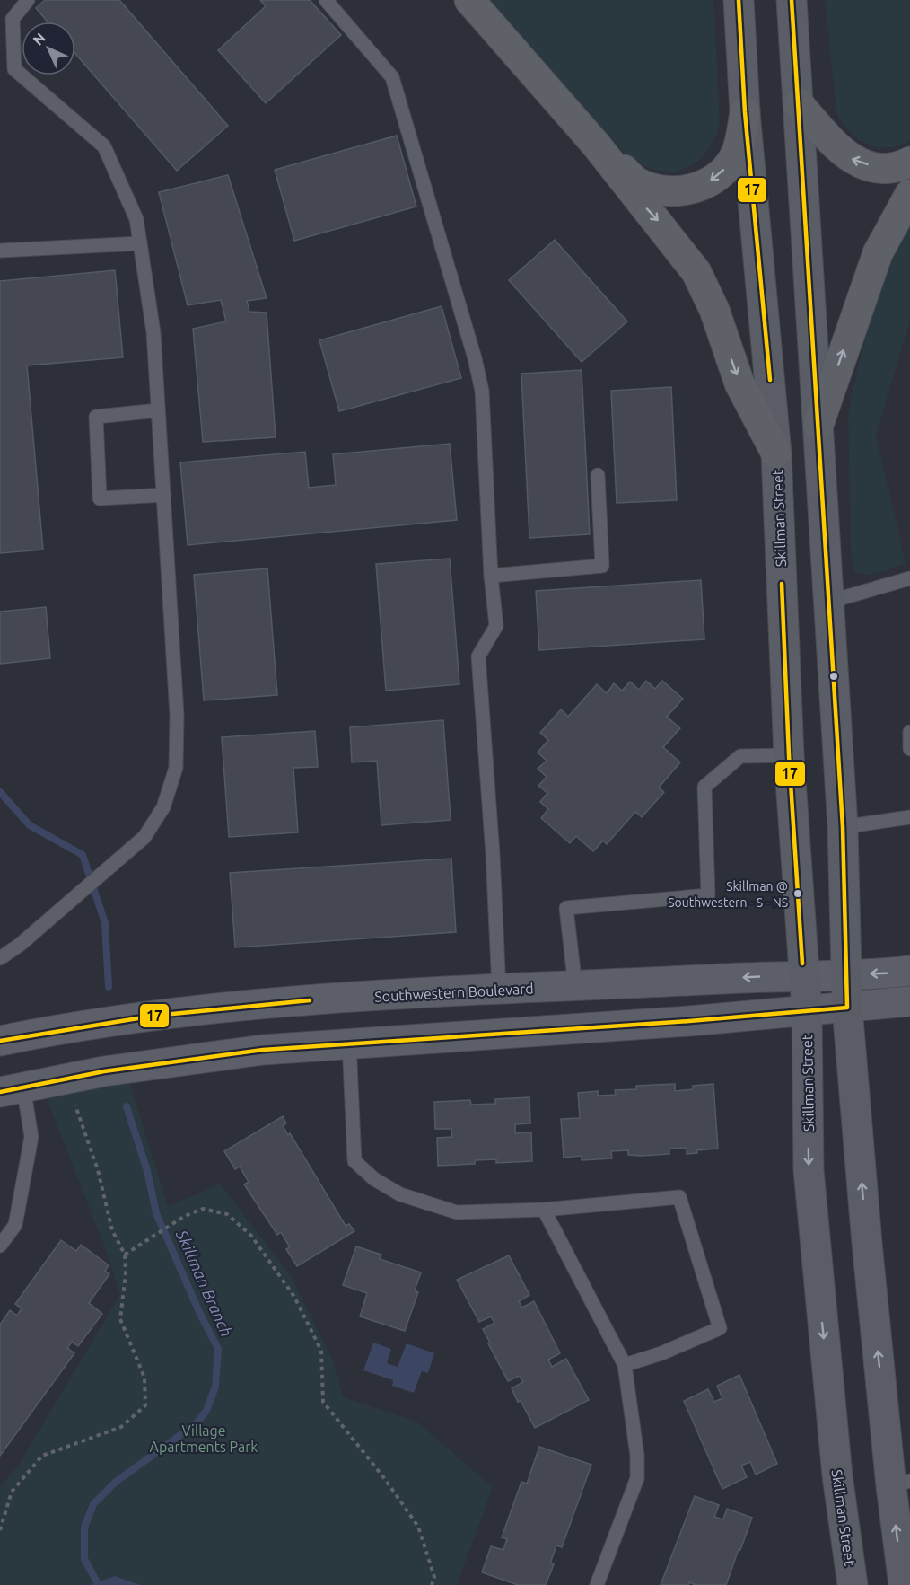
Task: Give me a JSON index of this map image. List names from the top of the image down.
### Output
{
  "streets": {
    "main road": ["Skillman Street"],
    "street": ["Southwestern Boulevard"]
  },
  "crossings": [
    ["Skillman Street", "Southwestern Boulevard"]
  ],
  "water": ["Skillman Branch"],
  "parks": ["Village Apartments Park"],
  "places": ["Skillman @ Southwestern - S - NS"],
  "lines": ["transit line 17"],
  "north": "top left"
}
